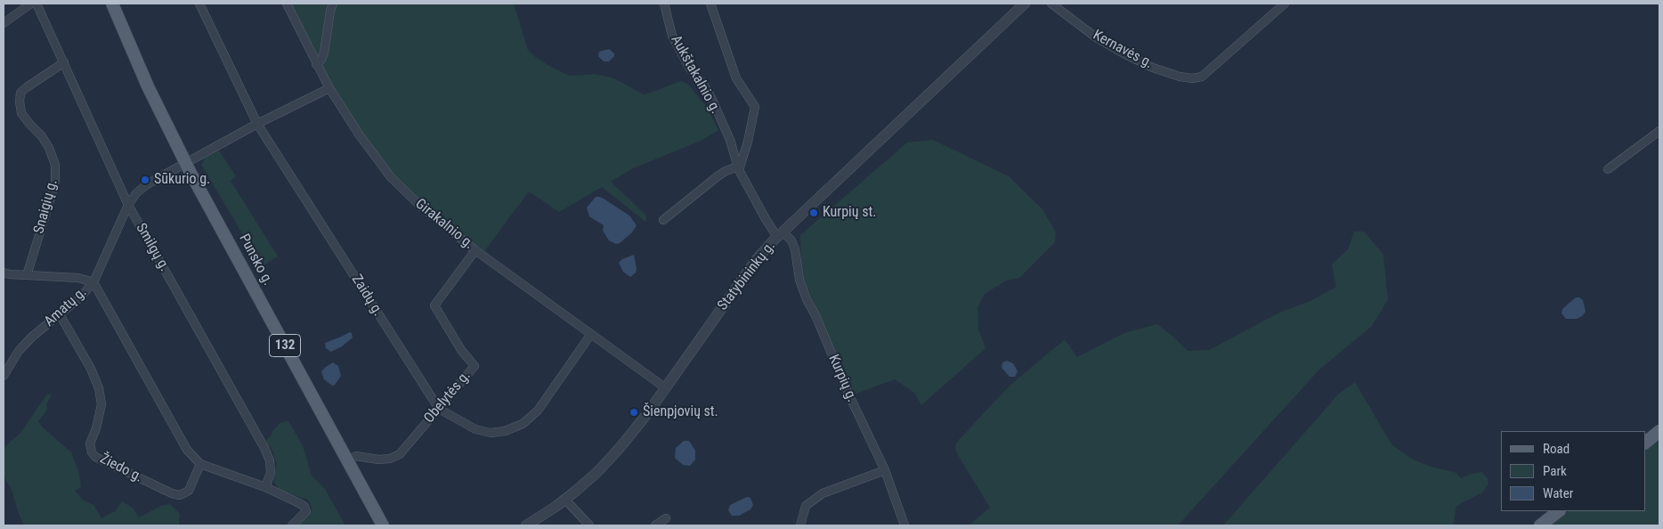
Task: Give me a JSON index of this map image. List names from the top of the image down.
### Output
{
  "streets": {
    "main road": ["Punsko g.", "132"],
    "street": [
      "Kernavės g.",
      "Aukštakalnio g.",
      "Snaigių g.",
      "Girakalnio g.",
      "Smilgų g.",
      "Statybininkų g.",
      "Zaidų g.",
      "Amatų g.",
      "Kurpių g.",
      "Obelytės g.",
      "Žiedo g."
    ]
  },
  "crossings": [
    ["Aukštakalnio g.", "Statybininkų g."],
    ["Aukštakalnio g.", "Kurpių g."],
    ["Snaigių g.", "Smilgų g."],
    ["Girakalnio g.", "Statybininkų g."],
    ["Girakalnio g.", "Zaidų g."],
    ["Girakalnio g.", "Amatų g."],
    ["Girakalnio g.", "Obelytės g."],
    ["Smilgų g.", "Amatų g."],
    ["Punsko g.", "Amatų g."],
    ["Punsko g.", "Obelytės g."],
    ["Statybininkų g.", "Kurpių g."],
    ["Zaidų g.", "Amatų g."],
    ["Zaidų g.", "Obelytės g."],
    ["Amatų g.", "Žiedo g."]
  ],
  "places": ["Sūkurio g.", "Kurpių st.", "Šienpjovių st."],
  "legend": ["Road", "Park", "Water"]
}
